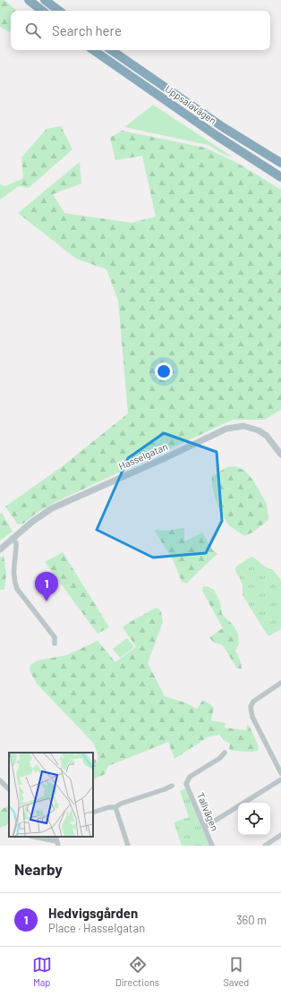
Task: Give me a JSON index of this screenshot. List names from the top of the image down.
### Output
{
  "streets": {
    "highway": ["Uppsalavägen"],
    "street": ["Hasselgatan", "Tallvägen"]
  },
  "page": {
    "search": "Search here",
    "pins": "1",
    "heading": "Nearby",
    "list": [
      {
        "mark": "1",
        "name": "Hedvigsgården",
        "note": "Place · Hasselgatan",
        "value": "360 m"
      }
    ],
    "nav": ["Map", "Directions", "Saved"]
  }
}
